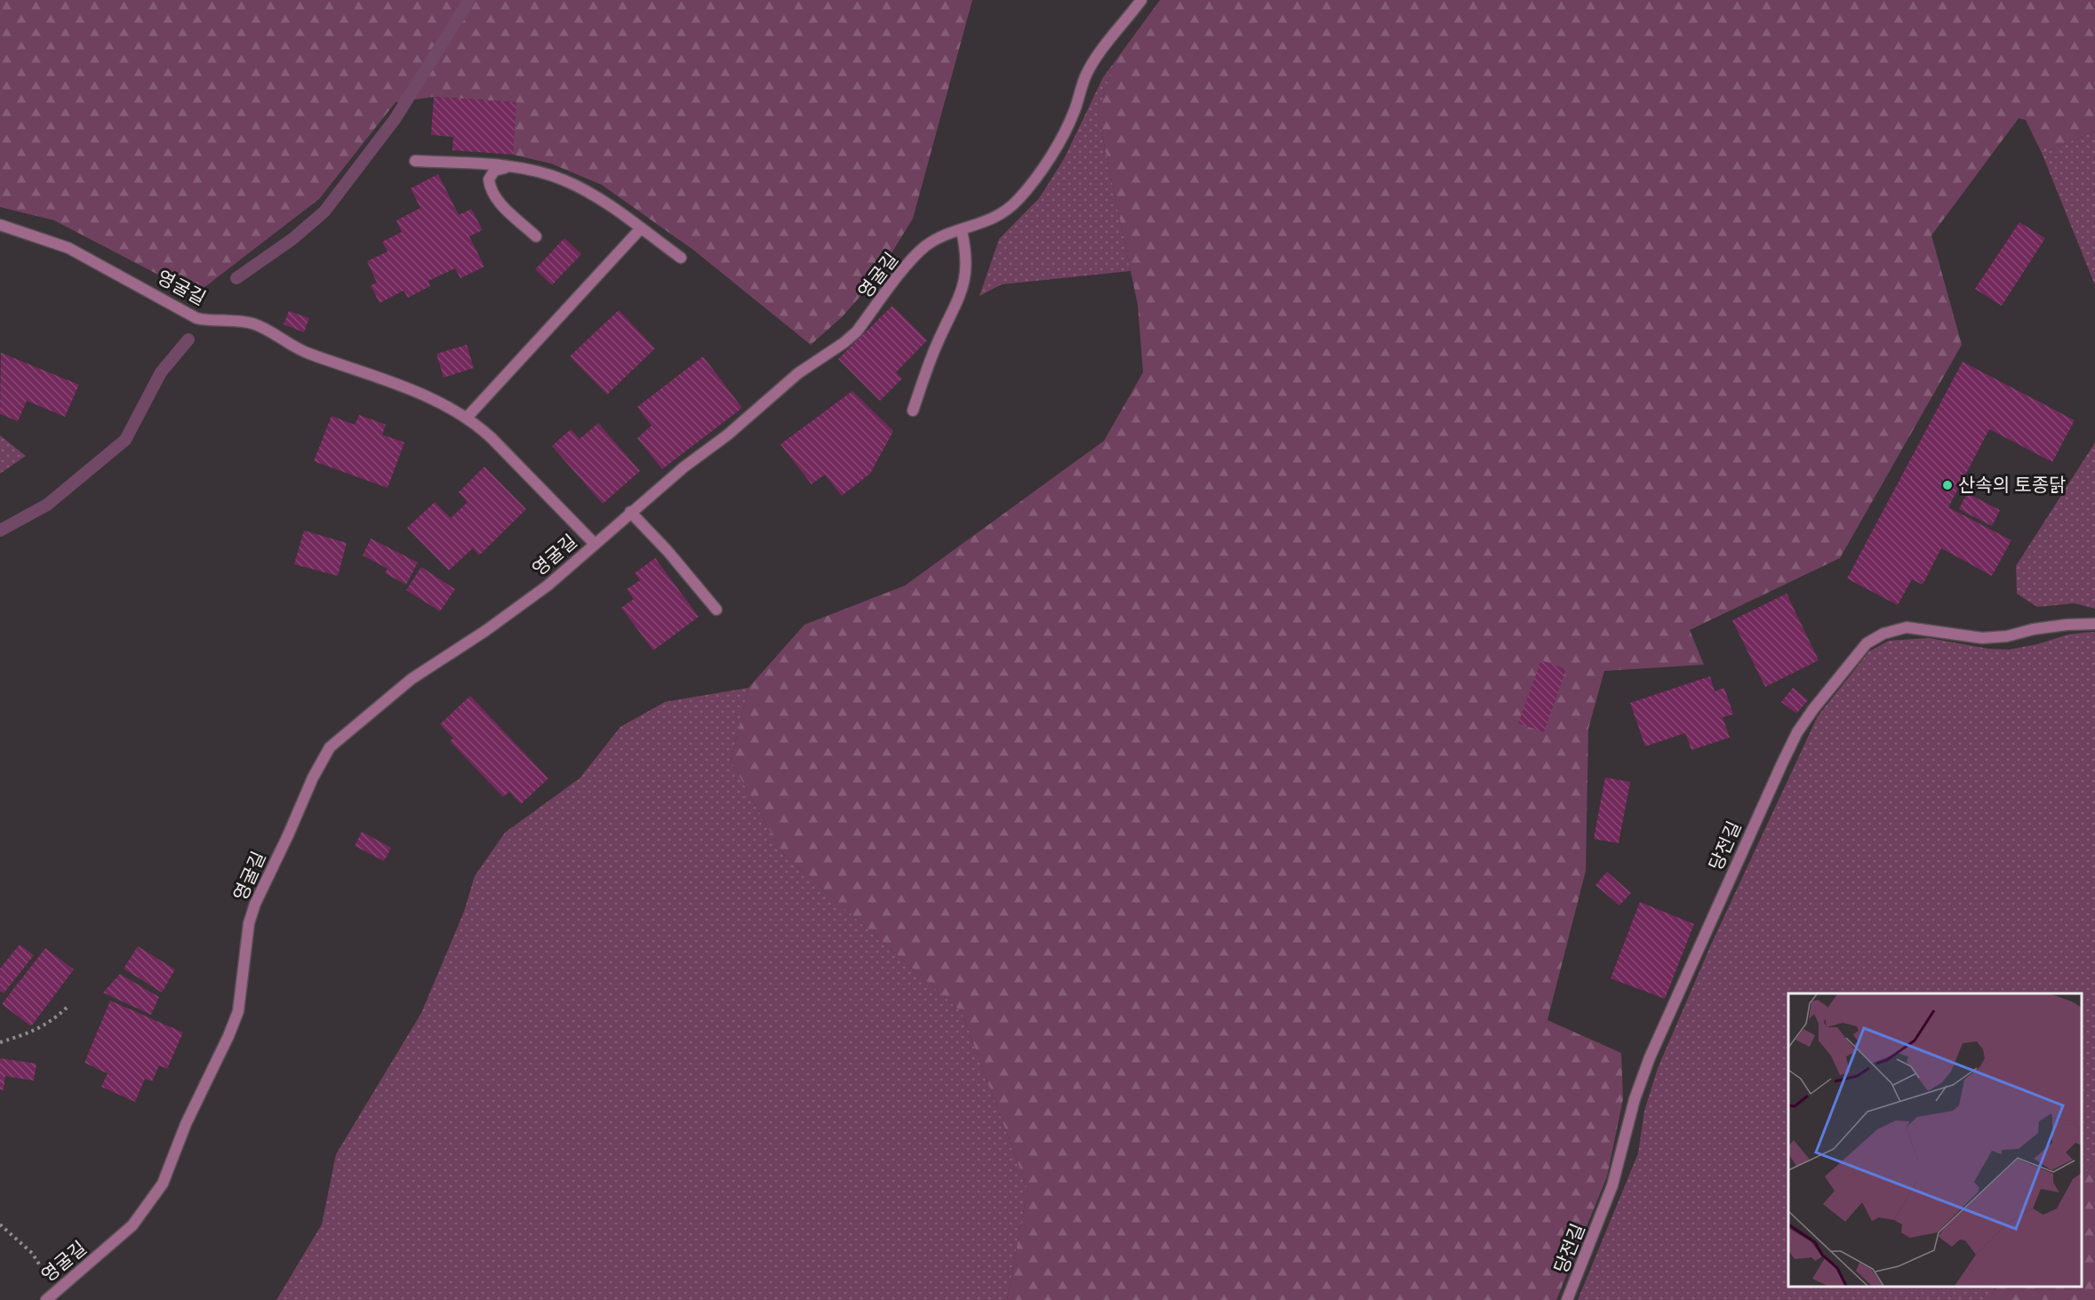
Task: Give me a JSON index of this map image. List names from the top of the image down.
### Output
{
  "streets": {
    "lane": ["영굴길", "당전길"]
  },
  "places": ["산속의 토종닭"]
}
